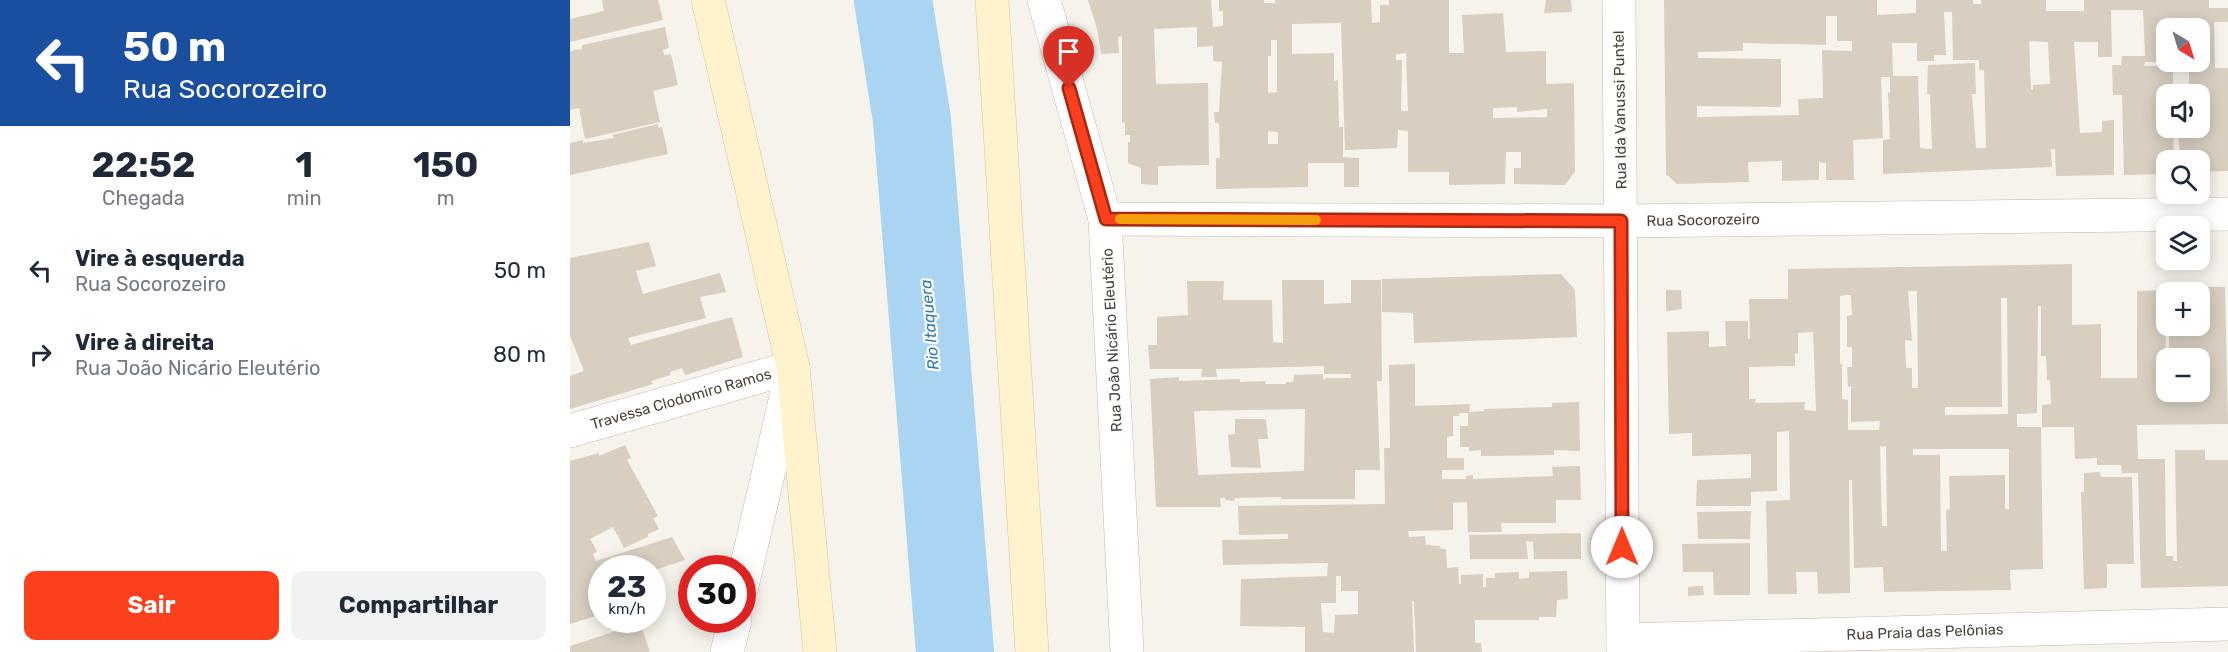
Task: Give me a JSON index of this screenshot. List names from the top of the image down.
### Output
{
  "streets": {
    "street": [
      "Rua Ida Vanussi Puntel",
      "Rua Socorozeiro",
      "Rua João Nicário Eleutério",
      "Travessa Clodomiro Ramos",
      "Rua Praia das Pelônias"
    ]
  },
  "crossings": [
    ["Rua Ida Vanussi Puntel", "Rua Socorozeiro"],
    ["Rua Ida Vanussi Puntel", "Rua Praia das Pelônias"],
    ["Rua Socorozeiro", "Rua João Nicário Eleutério"]
  ],
  "water": ["Rio Itaquera"],
  "north": "bottom right",
  "page": {
    "turn": ["50 m", "Rua Socorozeiro"],
    "map_buttons": ["+", "−"],
    "eta": [
      "22:52",
      "Chegada",
      "1",
      "min",
      "150",
      "m"
    ],
    "list": [
      {
        "name": "Vire à esquerda",
        "note": "Rua Socorozeiro",
        "value": "50 m"
      },
      {
        "name": "Vire à direita",
        "note": "Rua João Nicário Eleutério",
        "value": "80 m"
      }
    ],
    "speed": "23 km/h",
    "limit": "30",
    "buttons": ["Sair", "Compartilhar"]
  }
}
